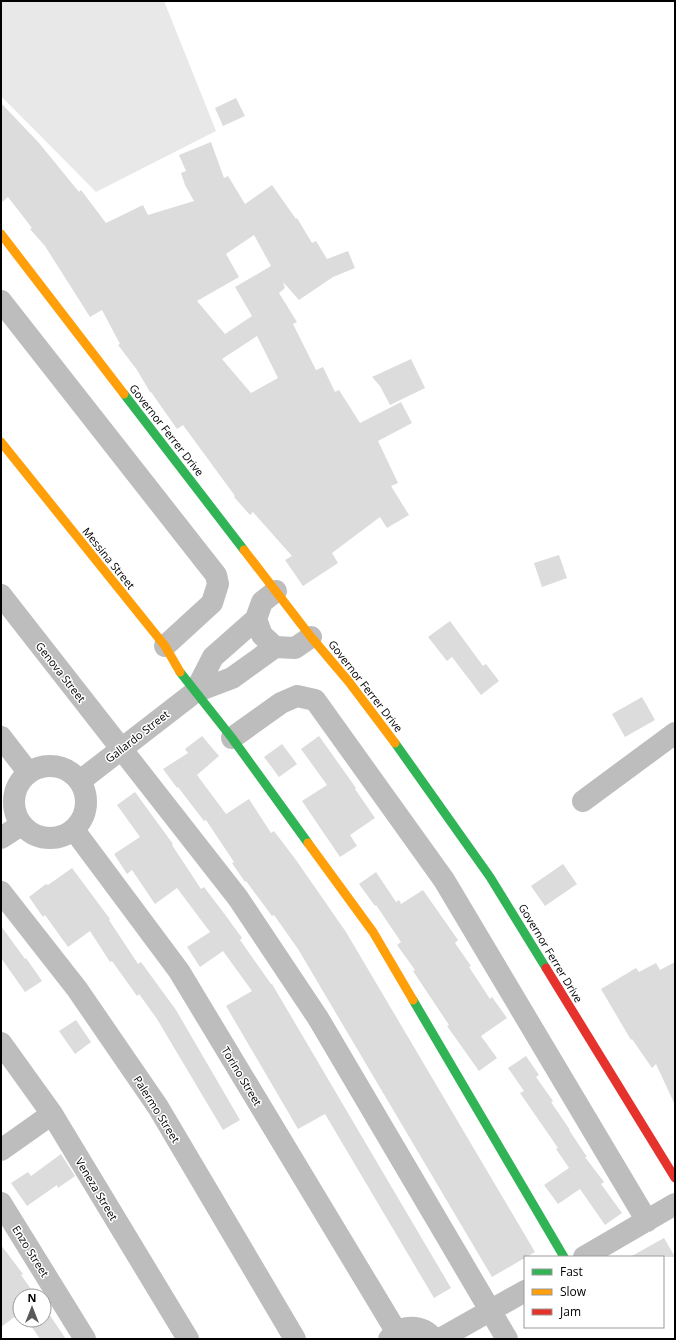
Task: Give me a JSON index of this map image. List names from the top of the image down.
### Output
{
  "streets": {
    "main road": ["Governor Ferrer Drive", "Messina Street"],
    "street": [
      "Genova Street",
      "Gallardo Street",
      "Torino Street",
      "Palermo Street",
      "Veneza Street",
      "Enzo Street"
    ]
  },
  "crossings": [
    ["Messina Street", "Gallardo Street"],
    ["Genova Street", "Gallardo Street"],
    ["Gallardo Street", "Torino Street"]
  ],
  "legend": ["Fast", "Slow", "Jam"],
  "north": "top"
}
